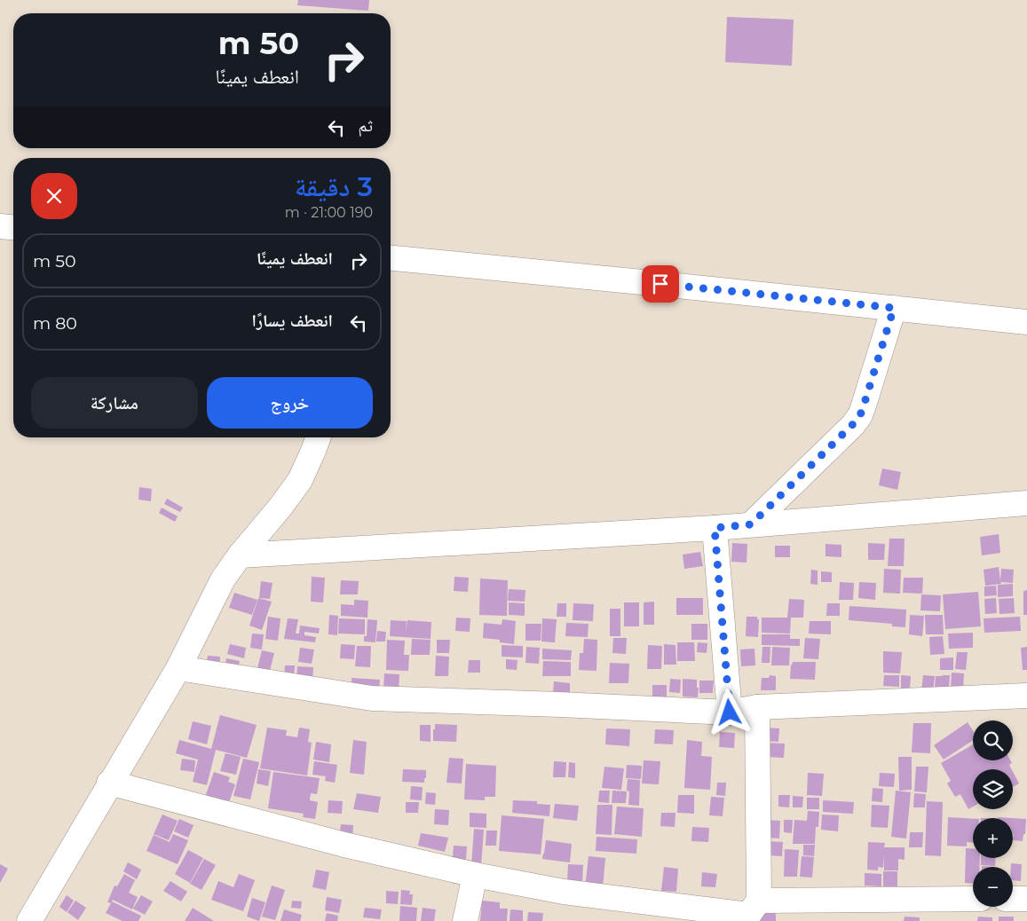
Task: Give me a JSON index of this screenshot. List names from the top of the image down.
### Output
{
  "page": {
    "turn": ["50 m", "انعطف يمينًا"],
    "then": "ثم",
    "heading": ["3 دقيقة", "190 m · 21:00"],
    "list": [
      {
        "name": "انعطف يمينًا",
        "value": "50 m"
      },
      {
        "name": "انعطف يسارًا",
        "value": "80 m"
      }
    ],
    "buttons": ["خروج", "مشاركة"],
    "map_buttons": ["+", "−"]
  }
}
